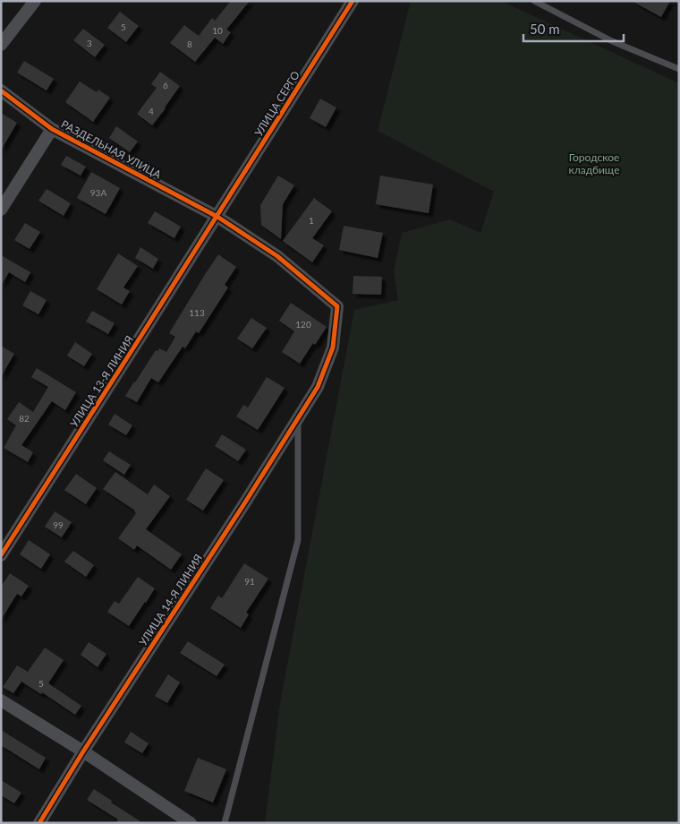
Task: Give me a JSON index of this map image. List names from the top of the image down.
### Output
{
  "streets": {
    "street": [
      "УЛИЦА СЕРГО",
      "РАЗДЕЛЬНАЯ УЛИЦА",
      "УЛИЦА 13-Я ЛИНИЯ",
      "УЛИЦА 14-Я ЛИНИЯ"
    ]
  },
  "crossings": [
    ["УЛИЦА СЕРГО", "РАЗДЕЛЬНАЯ УЛИЦА"],
    ["УЛИЦА СЕРГО", "УЛИЦА 13-Я ЛИНИЯ"],
    ["РАЗДЕЛЬНАЯ УЛИЦА", "УЛИЦА 13-Я ЛИНИЯ"],
    ["РАЗДЕЛЬНАЯ УЛИЦА", "УЛИЦА 14-Я ЛИНИЯ"]
  ],
  "parks": ["Городское кладбище"],
  "house_numbers": [
    "5",
    "10",
    "3",
    "8",
    "6",
    "4",
    "93А",
    "1",
    "113",
    "120",
    "82",
    "99",
    "91",
    "5"
  ],
  "scale_bar": "50 m"
}
